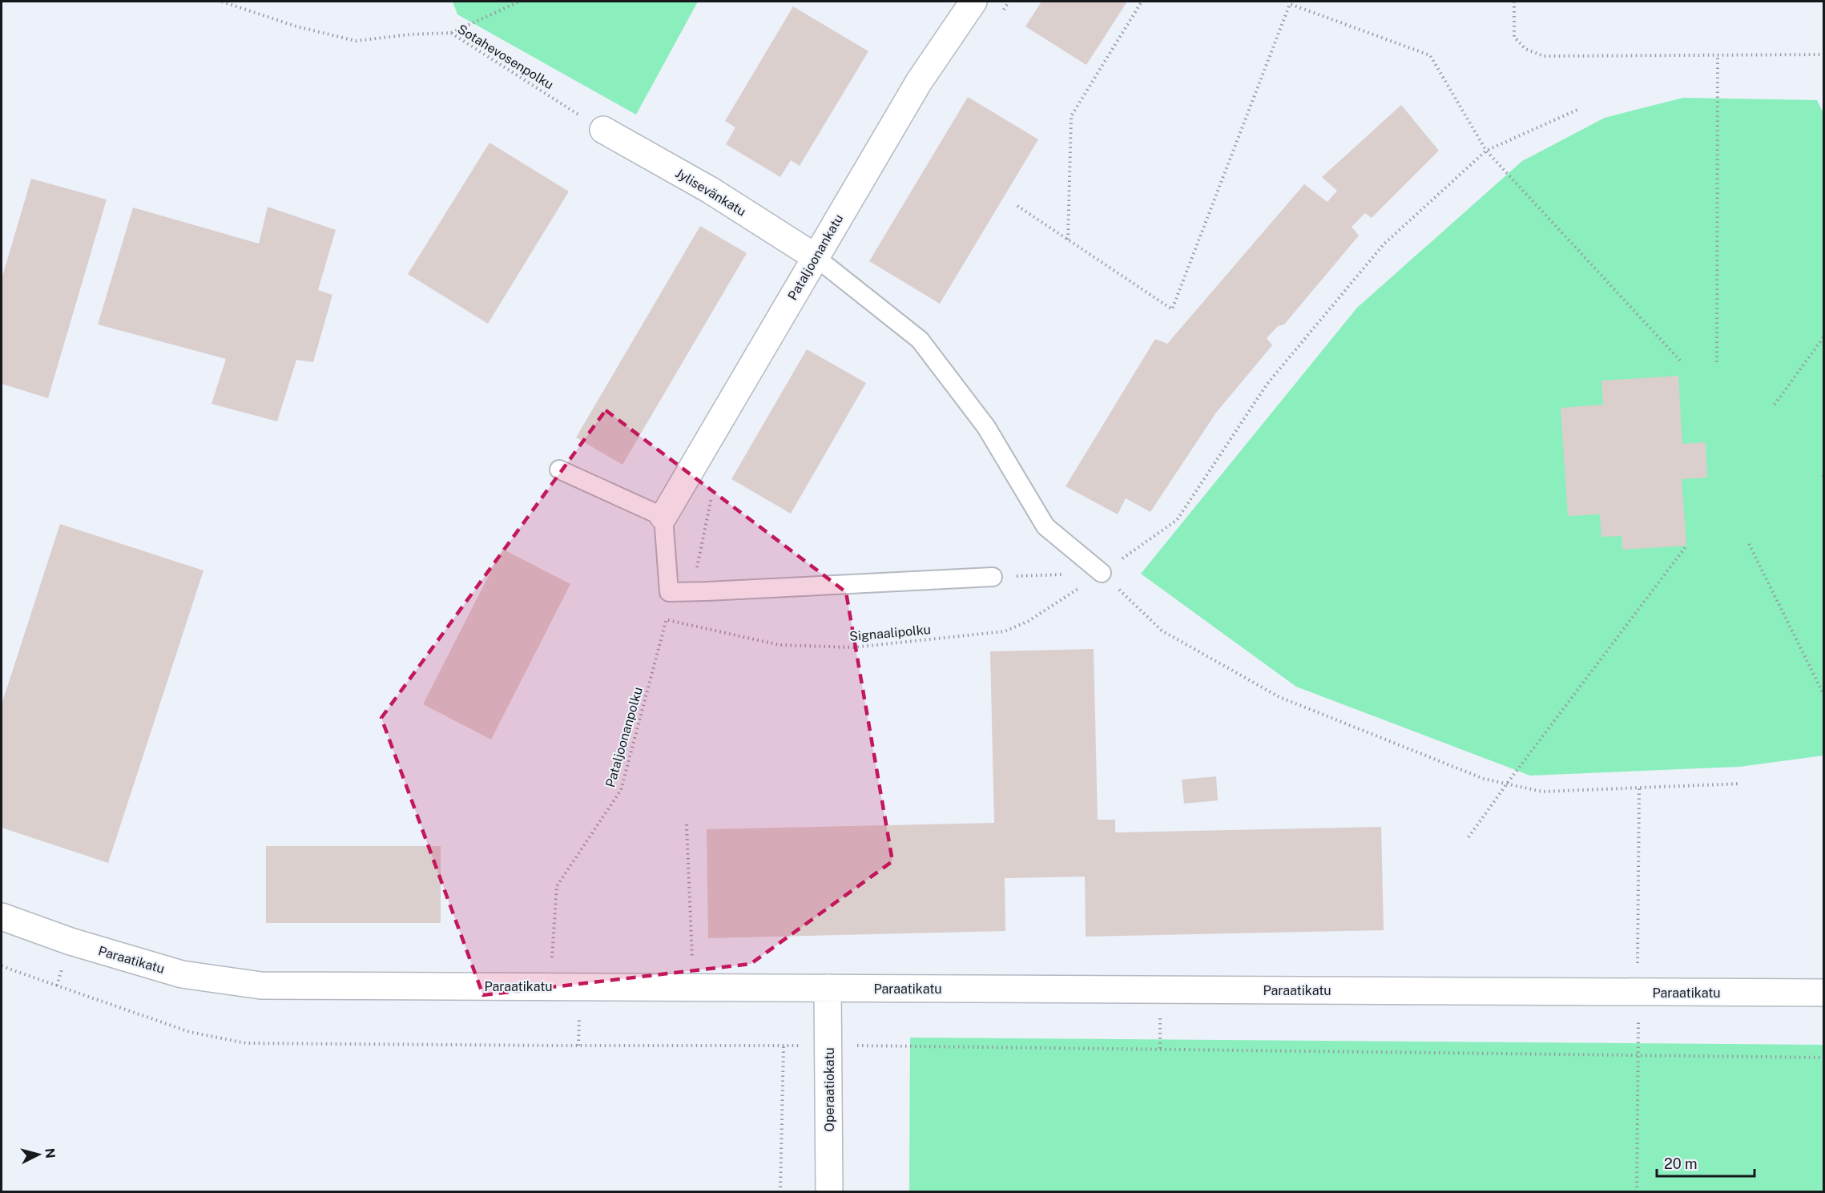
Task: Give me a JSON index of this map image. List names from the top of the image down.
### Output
{
  "streets": {
    "street": [
      "Jylisevänkatu",
      "Pataljoonankatu",
      "Paraatikatu",
      "Operaatiokatu"
    ],
    "path": ["Sotahevosenpolku", "Signaalipolku", "Pataljoonanpolku"]
  },
  "crossings": [
    ["Sotahevosenpolku", "Jylisevänkatu"],
    ["Jylisevänkatu", "Pataljoonankatu"],
    ["Signaalipolku", "Pataljoonanpolku"],
    ["Paraatikatu", "Operaatiokatu"]
  ],
  "scale_bar": "20 m",
  "north": "right"
}
